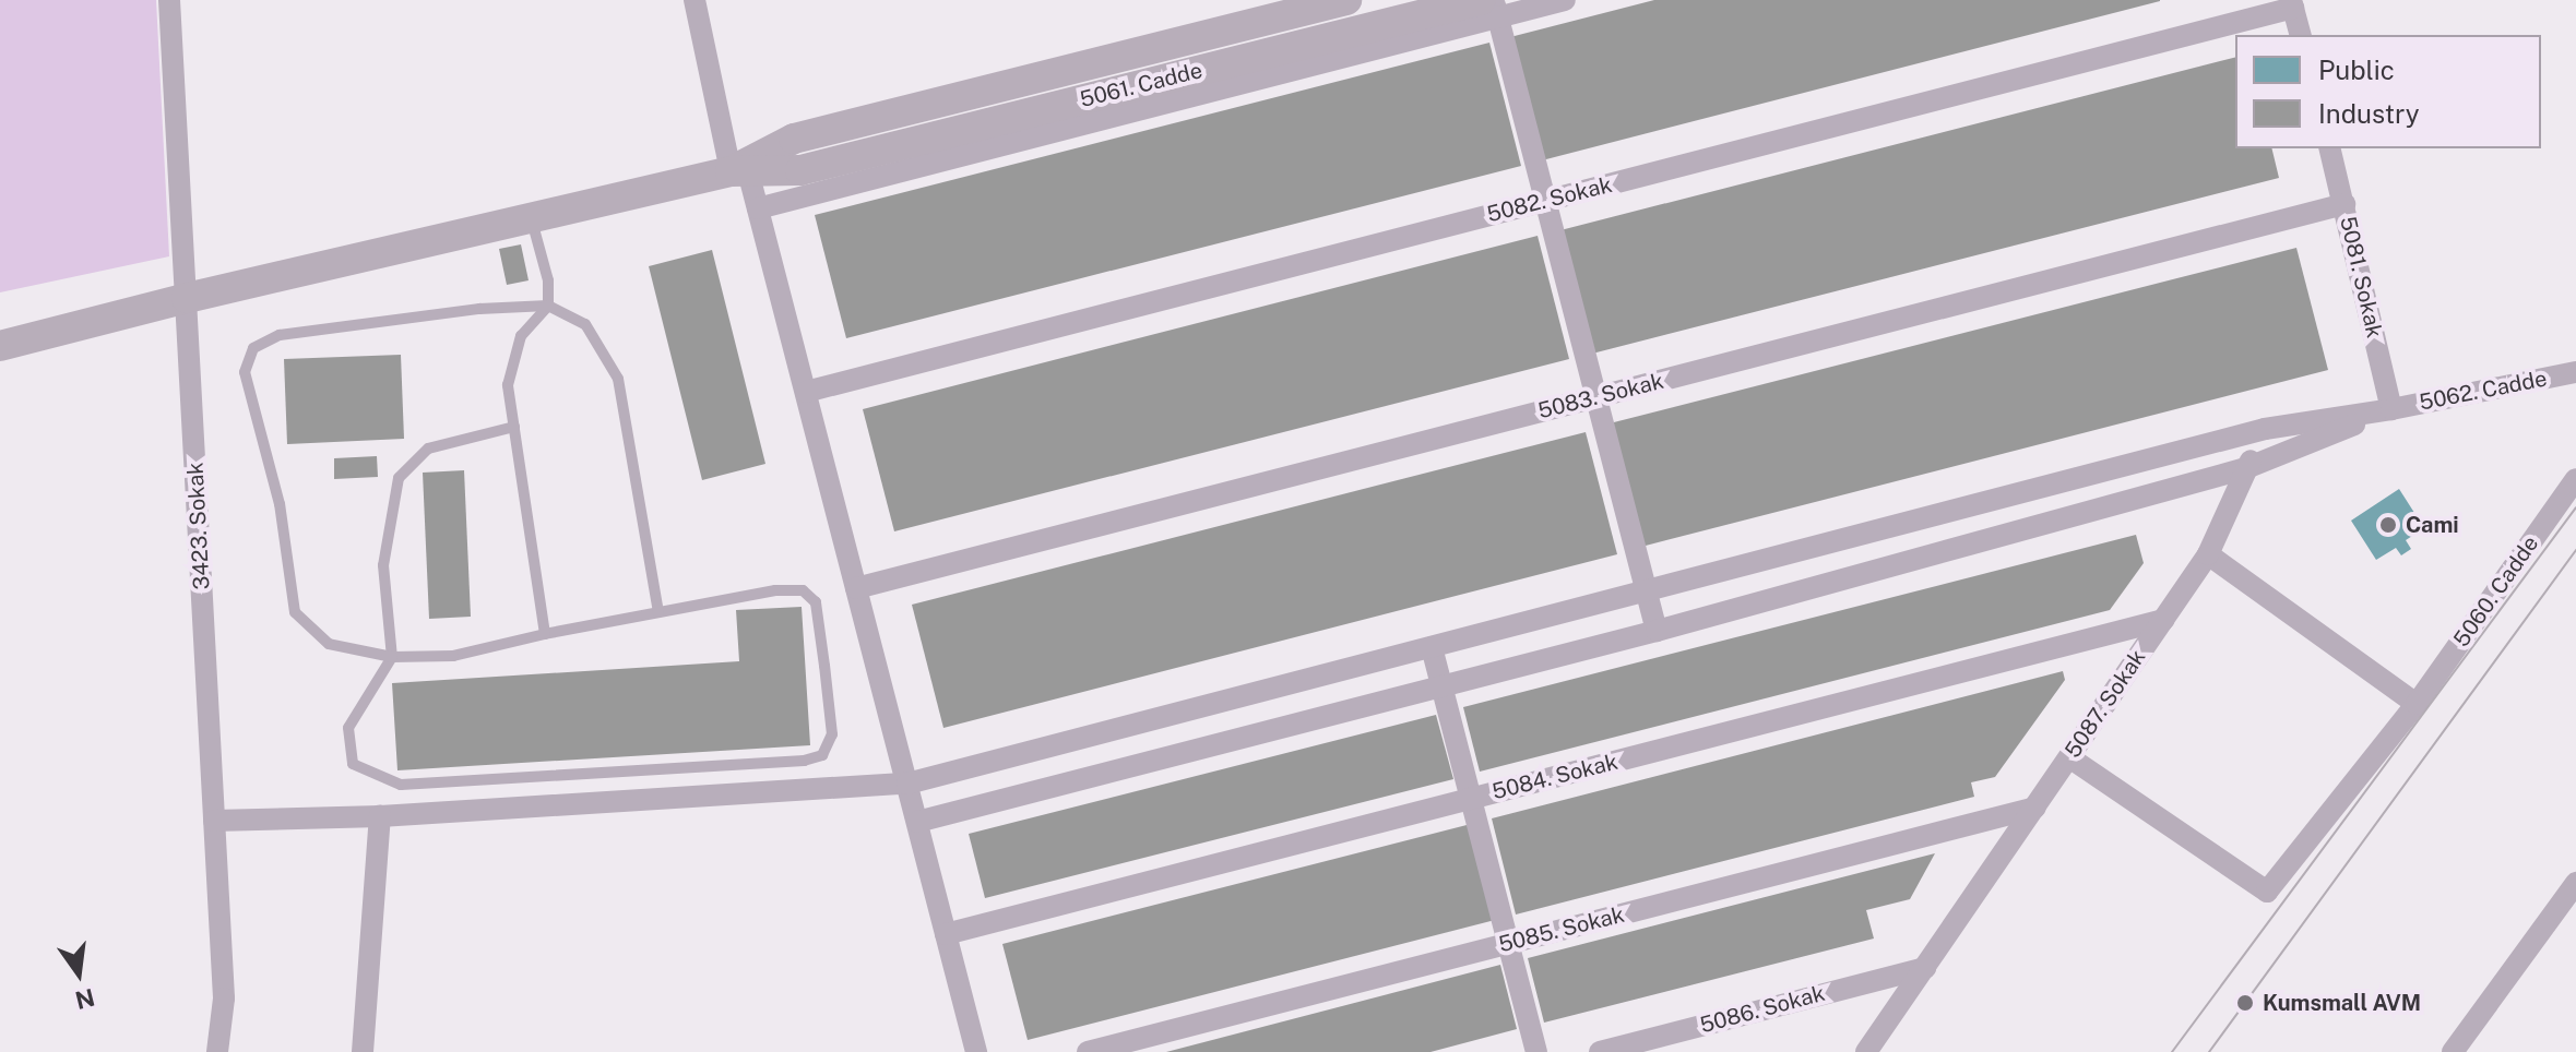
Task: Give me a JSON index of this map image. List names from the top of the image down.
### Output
{
  "streets": {
    "street": [
      "5061. Cadde",
      "5082. Sokak",
      "5081. Sokak",
      "5062. Cadde",
      "5083. Sokak",
      "3423. Sokak",
      "5060. Cadde",
      "5087. Sokak",
      "5084. Sokak",
      "5085. Sokak",
      "5086. Sokak"
    ]
  },
  "crossings": [
    ["5081. Sokak", "5062. Cadde"],
    ["5081. Sokak", "5083. Sokak"],
    ["5060. Cadde", "5087. Sokak"],
    ["5087. Sokak", "5084. Sokak"],
    ["5087. Sokak", "5085. Sokak"],
    ["5087. Sokak", "5086. Sokak"]
  ],
  "places": ["Cami", "Kumsmall AVM"],
  "legend": ["Public", "Industry"],
  "north": "bottom"
}
